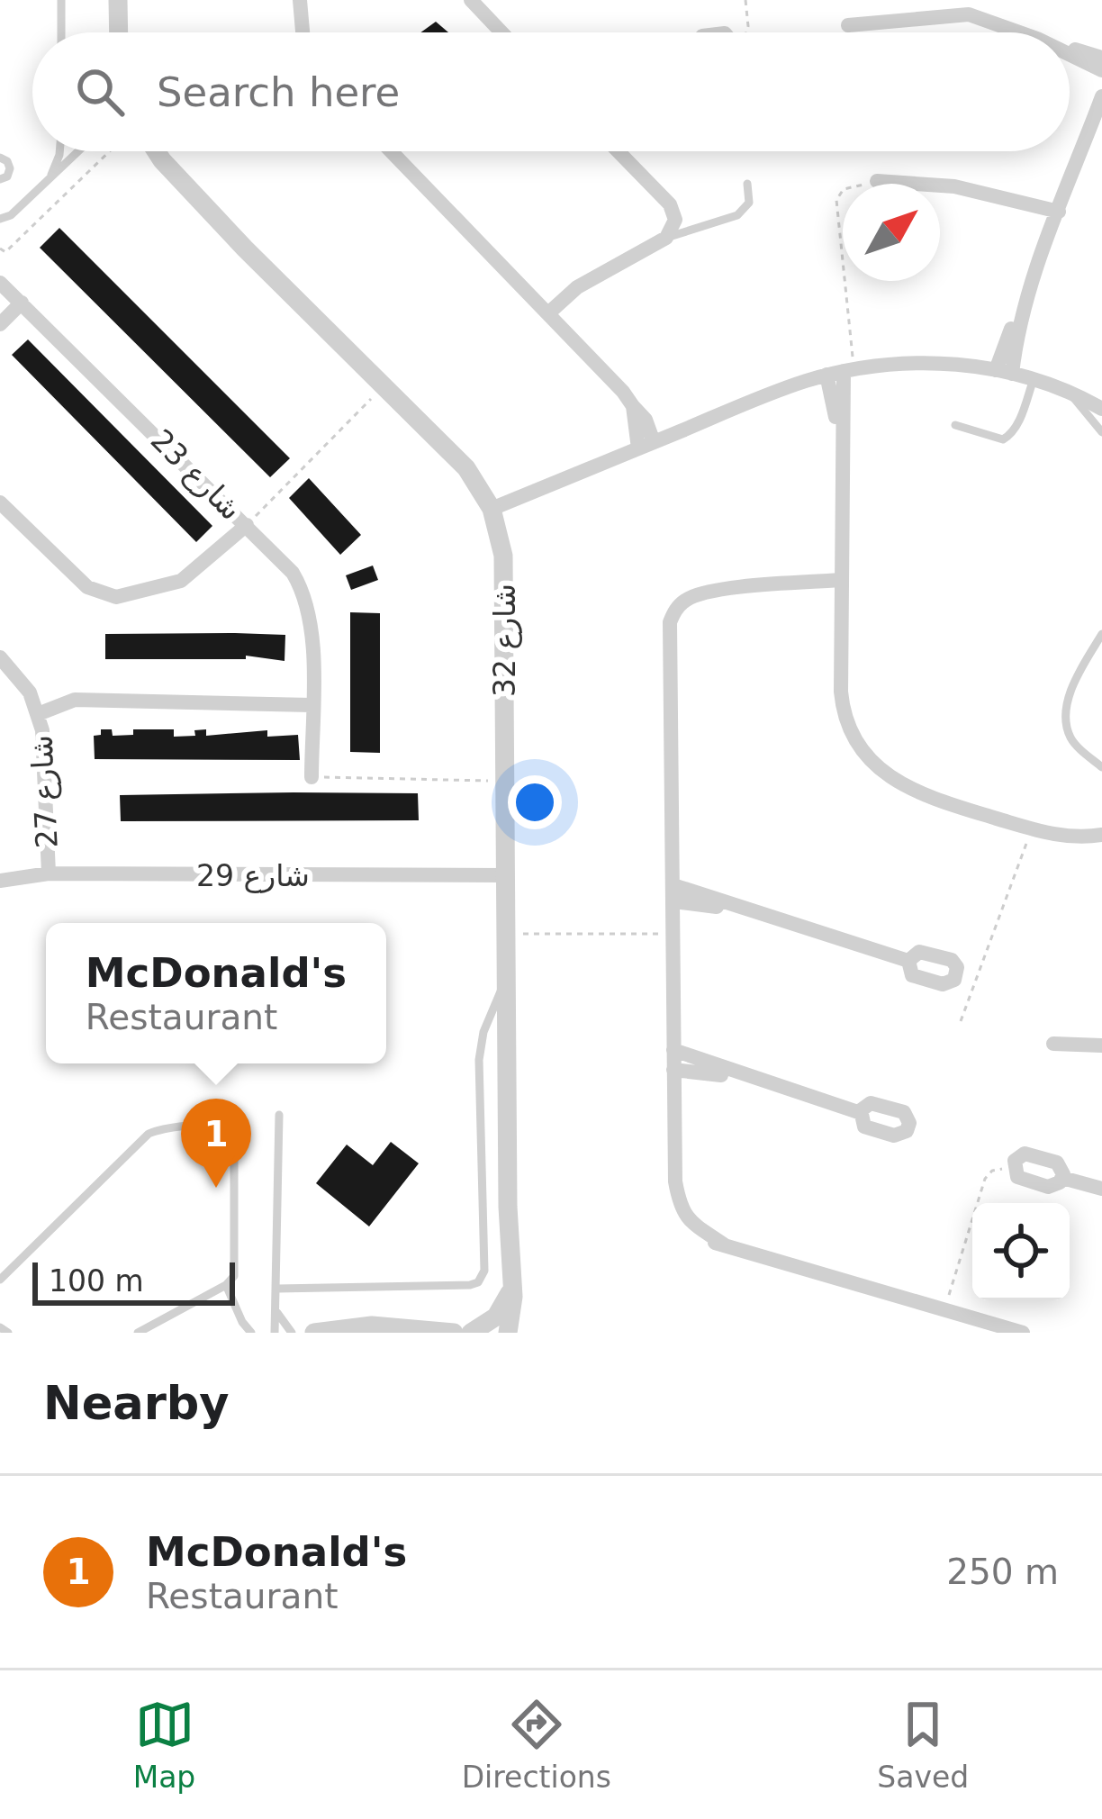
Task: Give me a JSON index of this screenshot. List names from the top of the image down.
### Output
{
  "streets": {
    "street": [
      "شارع 23",
      "شارع 32",
      "شارع 27",
      "شارع 29"
    ]
  },
  "crossings": [
    ["شارع 32", "شارع 29"],
    ["شارع 27", "شارع 29"]
  ],
  "scale_bar": "100 m",
  "north": "top right",
  "page": {
    "search": "Search here",
    "popup": ["McDonald's", "Restaurant"],
    "pins": "1",
    "scale": "100 m",
    "heading": "Nearby",
    "list": [
      {
        "mark": "1",
        "name": "McDonald's",
        "note": "Restaurant",
        "value": "250 m"
      }
    ],
    "nav": ["Map", "Directions", "Saved"]
  }
}
